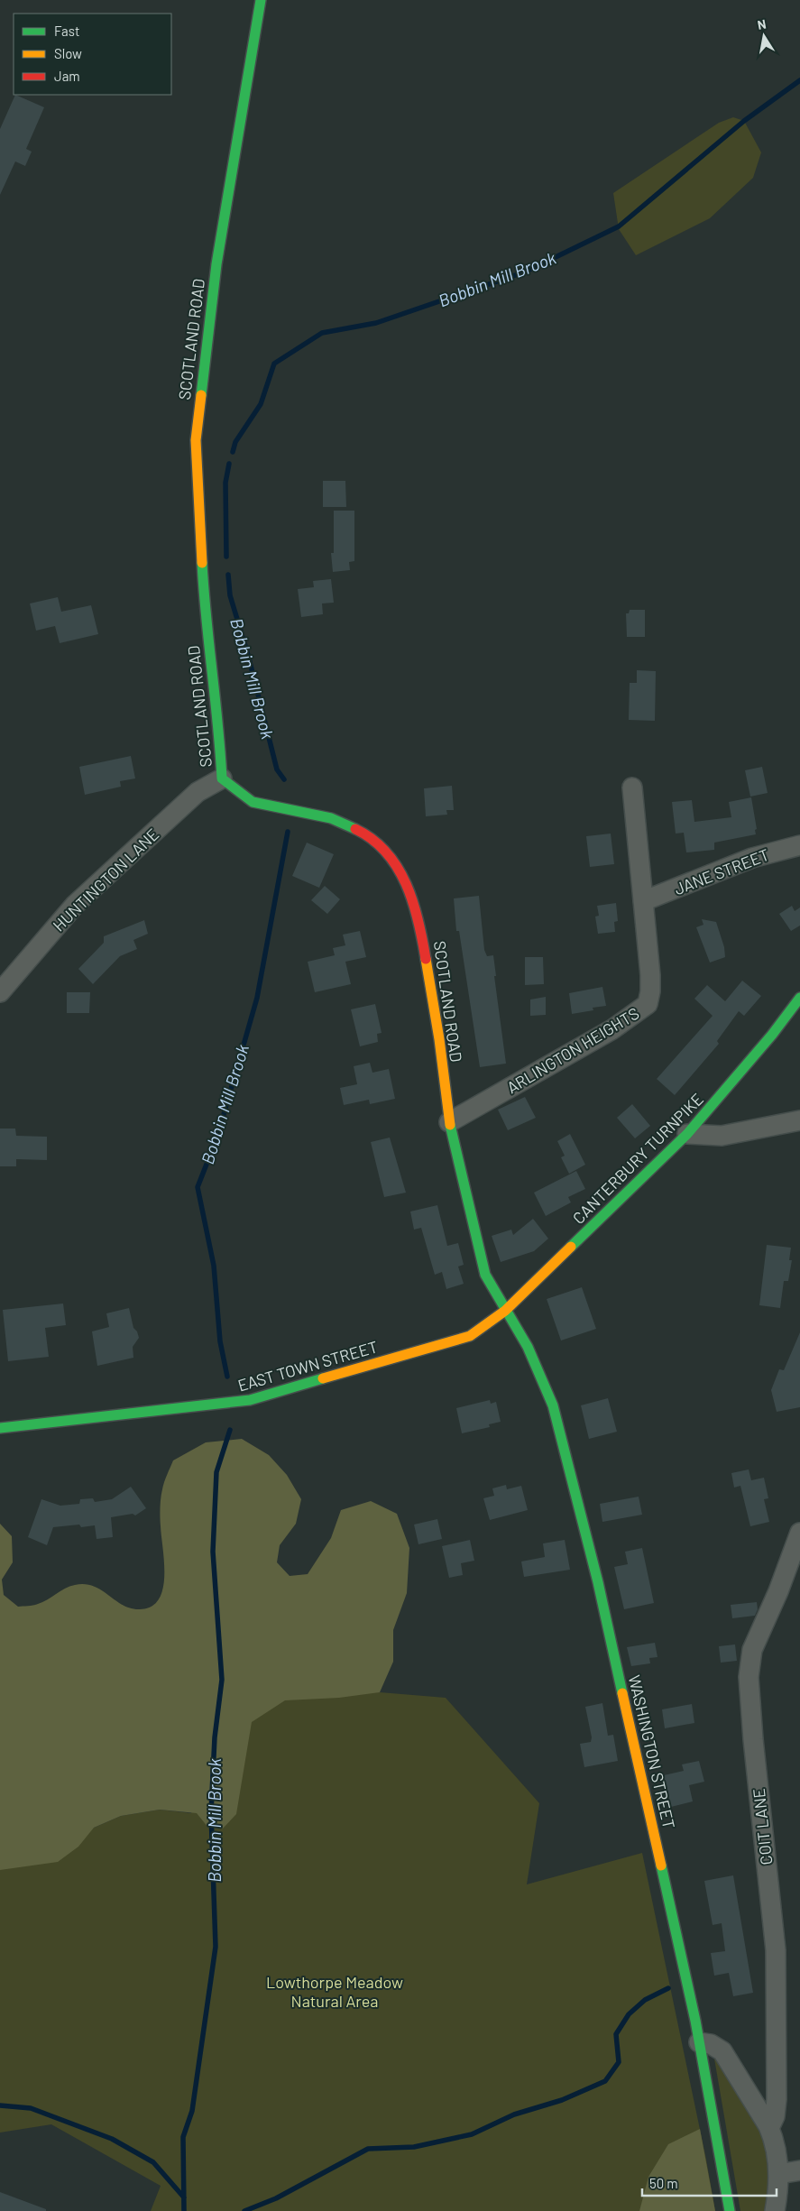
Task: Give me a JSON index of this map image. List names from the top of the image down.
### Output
{
  "streets": {
    "street": [
      "SCOTLAND ROAD",
      "JANE STREET",
      "HUNTINGTON LANE",
      "ARLINGTON HEIGHTS",
      "CANTERBURY TURNPIKE",
      "EAST TOWN STREET",
      "WASHINGTON STREET",
      "COIT LANE"
    ]
  },
  "crossings": [
    ["SCOTLAND ROAD", "HUNTINGTON LANE"],
    ["SCOTLAND ROAD", "ARLINGTON HEIGHTS"],
    ["SCOTLAND ROAD", "CANTERBURY TURNPIKE"],
    ["SCOTLAND ROAD", "EAST TOWN STREET"],
    ["SCOTLAND ROAD", "WASHINGTON STREET"],
    ["JANE STREET", "ARLINGTON HEIGHTS"],
    ["CANTERBURY TURNPIKE", "EAST TOWN STREET"],
    ["CANTERBURY TURNPIKE", "WASHINGTON STREET"],
    ["EAST TOWN STREET", "WASHINGTON STREET"]
  ],
  "water": ["Bobbin Mill Brook"],
  "parks": ["Lowthorpe Meadow Natural Area"],
  "legend": ["Fast", "Slow", "Jam"],
  "scale_bar": "50 m",
  "north": "top"
}
